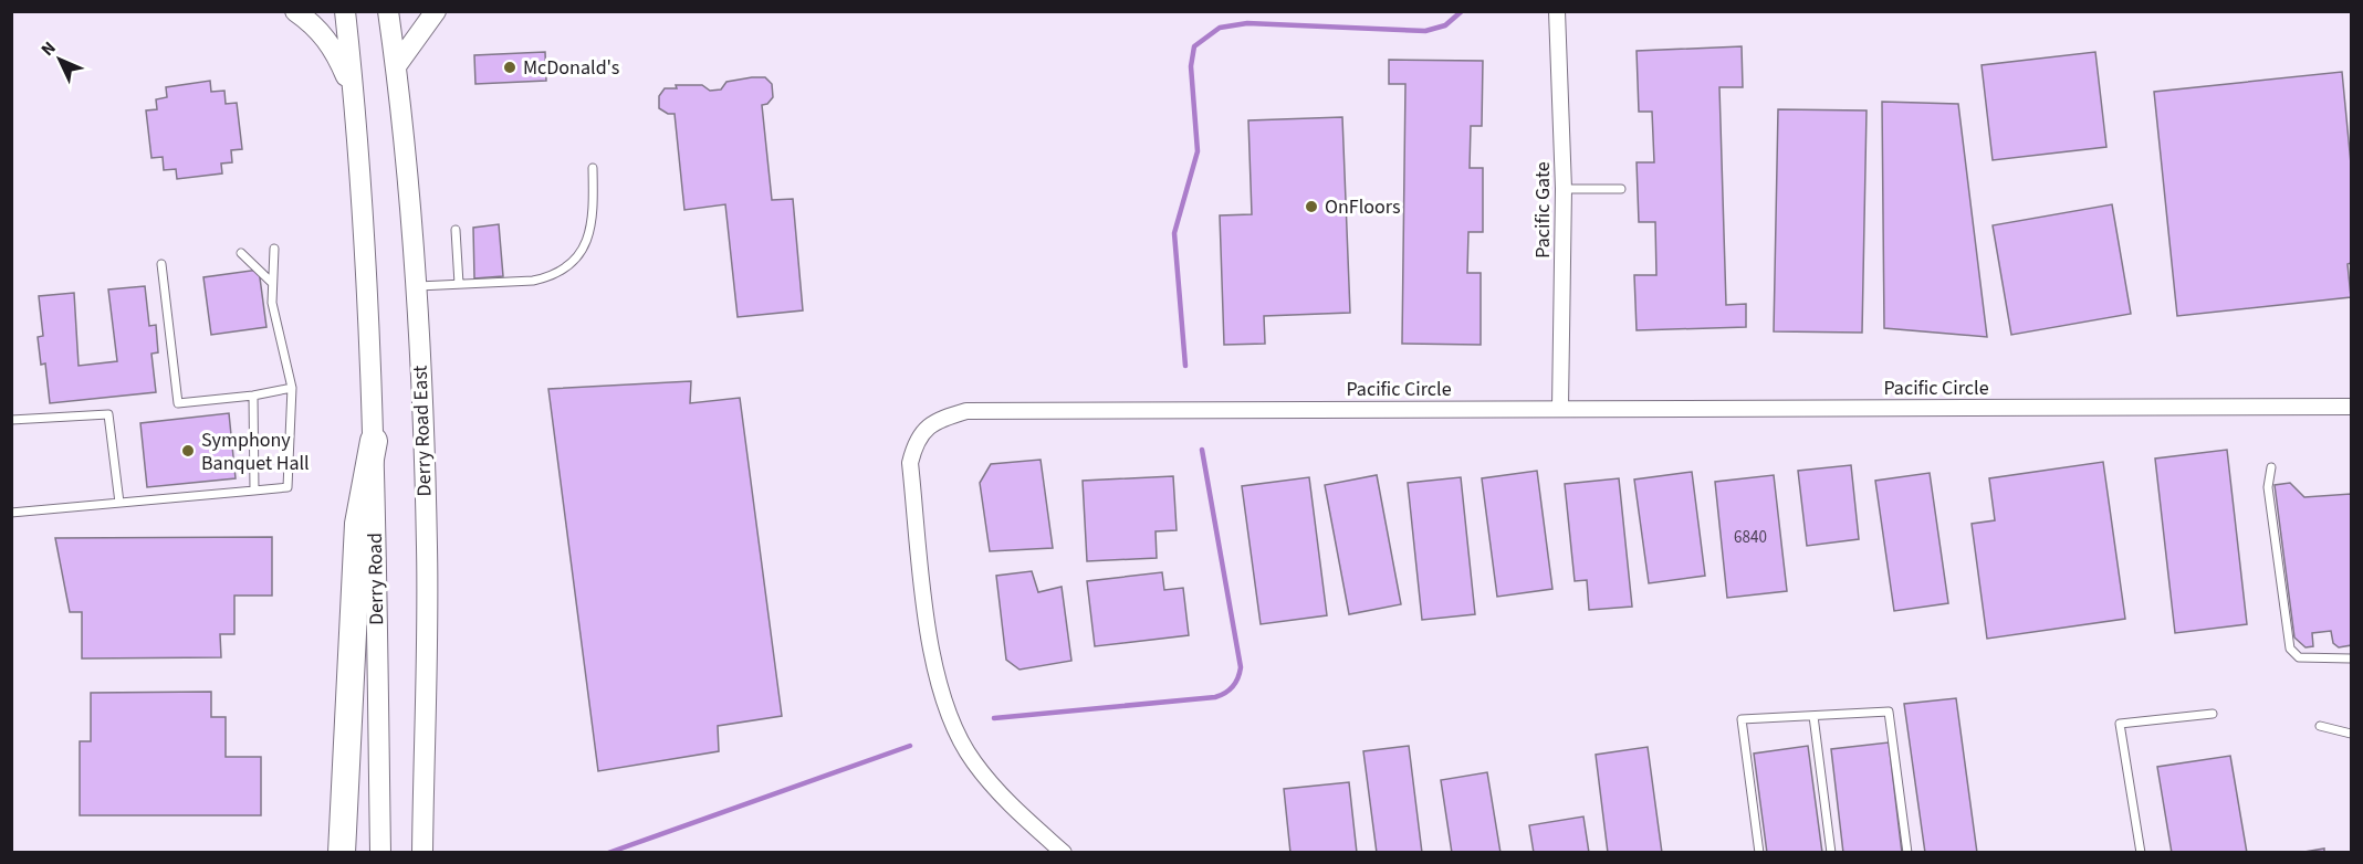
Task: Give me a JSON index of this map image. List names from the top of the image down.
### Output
{
  "streets": {
    "main road": ["Derry Road East", "Derry Road"],
    "street": ["Pacific Gate", "Pacific Circle"]
  },
  "crossings": [
    ["Pacific Gate", "Pacific Circle"]
  ],
  "places": ["McDonald's", "OnFloors", "Symphony Banquet Hall"],
  "house_numbers": ["6840"],
  "north": "top left"
}
